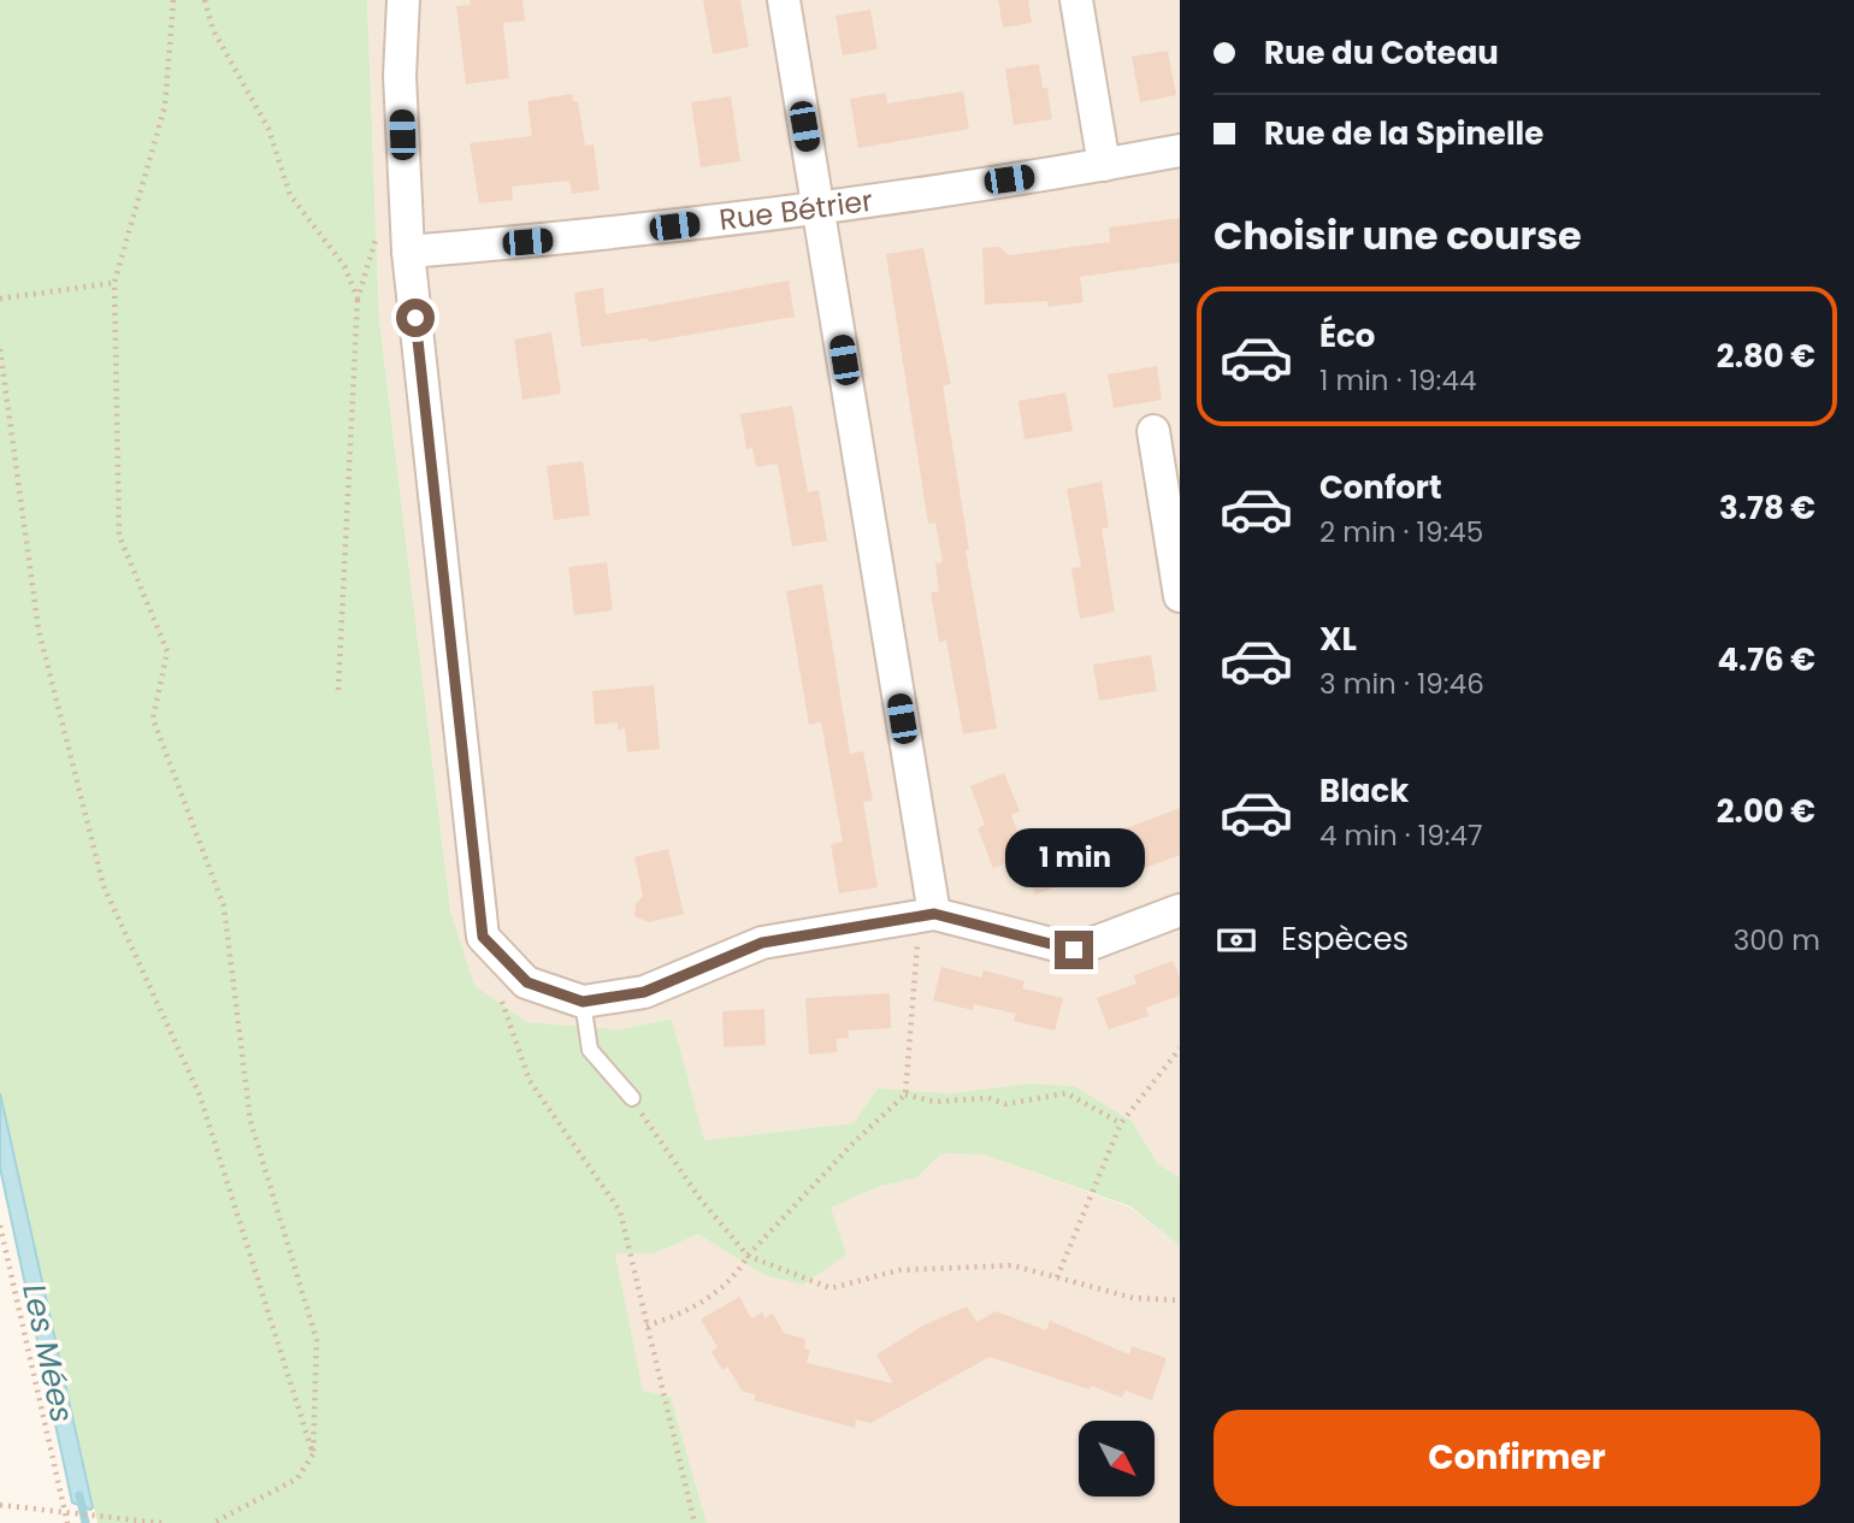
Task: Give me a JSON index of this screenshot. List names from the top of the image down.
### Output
{
  "streets": {
    "street": ["Rue Bétrier"]
  },
  "water": ["Les Mées"],
  "north": "bottom right",
  "page": {
    "banner": ["Rue du Coteau", "Rue de la Spinelle"],
    "heading": "Choisir une course",
    "list": [
      {
        "name": "Éco",
        "note": "1 min · 19:44",
        "value": "2.80 €"
      },
      {
        "name": "Confort",
        "note": "2 min · 19:45",
        "value": "3.78 €"
      },
      {
        "name": "XL",
        "note": "3 min · 19:46",
        "value": "4.76 €"
      },
      {
        "name": "Black",
        "note": "4 min · 19:47",
        "value": "2.00 €"
      }
    ],
    "bubble": "1 min",
    "pay": ["Espèces", "300 m"],
    "buttons": "Confirmer"
  }
}
